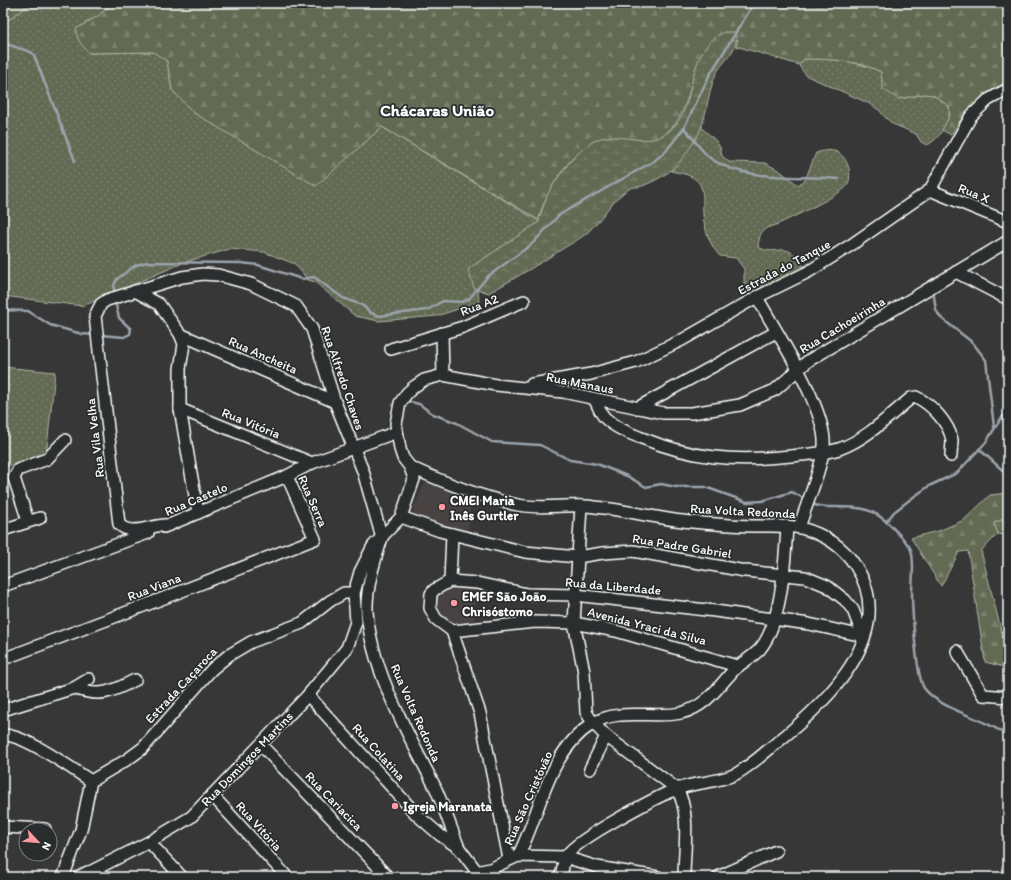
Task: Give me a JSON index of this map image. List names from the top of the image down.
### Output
{
  "streets": {
    "street": [
      "Rua X",
      "Estrada do Tanque",
      "Rua A2",
      "Rua Cachoeirinha",
      "Rua Ancheita",
      "Rua Alfredo Chaves",
      "Rua Manaus",
      "Rua Vitória",
      "Rua Vila Velha",
      "Rua Castelo",
      "Rua Serra",
      "Rua Volta Redonda",
      "Rua Padre Gabriel",
      "Rua da Liberdade",
      "Rua Viana",
      "Avenida Yraci da Silva",
      "Estrada Caçaroca",
      "Rua Colatina",
      "Rua Domingos Martins",
      "Rua São Cristóvão",
      "Rua Cariacica"
    ]
  },
  "crossings": [
    ["Rua X", "Estrada do Tanque"],
    ["Estrada do Tanque", "Rua Manaus"],
    ["Rua Cachoeirinha", "Rua Manaus"],
    ["Rua Ancheita", "Rua Alfredo Chaves"],
    ["Rua Alfredo Chaves", "Rua Vila Velha"],
    ["Rua Alfredo Chaves", "Rua Castelo"],
    ["Rua Alfredo Chaves", "Rua Volta Redonda"],
    ["Rua Manaus", "Rua Castelo"],
    ["Rua Vitória", "Rua Castelo"],
    ["Rua Vitória", "Rua Domingos Martins"],
    ["Rua Vila Velha", "Rua Castelo"],
    ["Rua Castelo", "Rua Serra"],
    ["Rua Serra", "Rua Viana"],
    ["Rua Volta Redonda", "Rua Padre Gabriel"],
    ["Rua Volta Redonda", "Rua da Liberdade"],
    ["Rua Volta Redonda", "Rua Colatina"],
    ["Rua Volta Redonda", "Rua São Cristóvão"],
    ["Rua Padre Gabriel", "Rua da Liberdade"],
    ["Rua Padre Gabriel", "Rua São Cristóvão"],
    ["Rua da Liberdade", "Rua São Cristóvão"],
    ["Avenida Yraci da Silva", "Rua São Cristóvão"],
    ["Estrada Caçaroca", "Rua Domingos Martins"],
    ["Rua Colatina", "Rua Domingos Martins"],
    ["Rua Domingos Martins", "Rua Cariacica"]
  ],
  "districts": ["Chácaras União"],
  "places": ["CMEI Maria Inês Gurtler", "EMEF São João Chrisóstomo", "Igreja Maranata"],
  "north": "bottom right"
}
